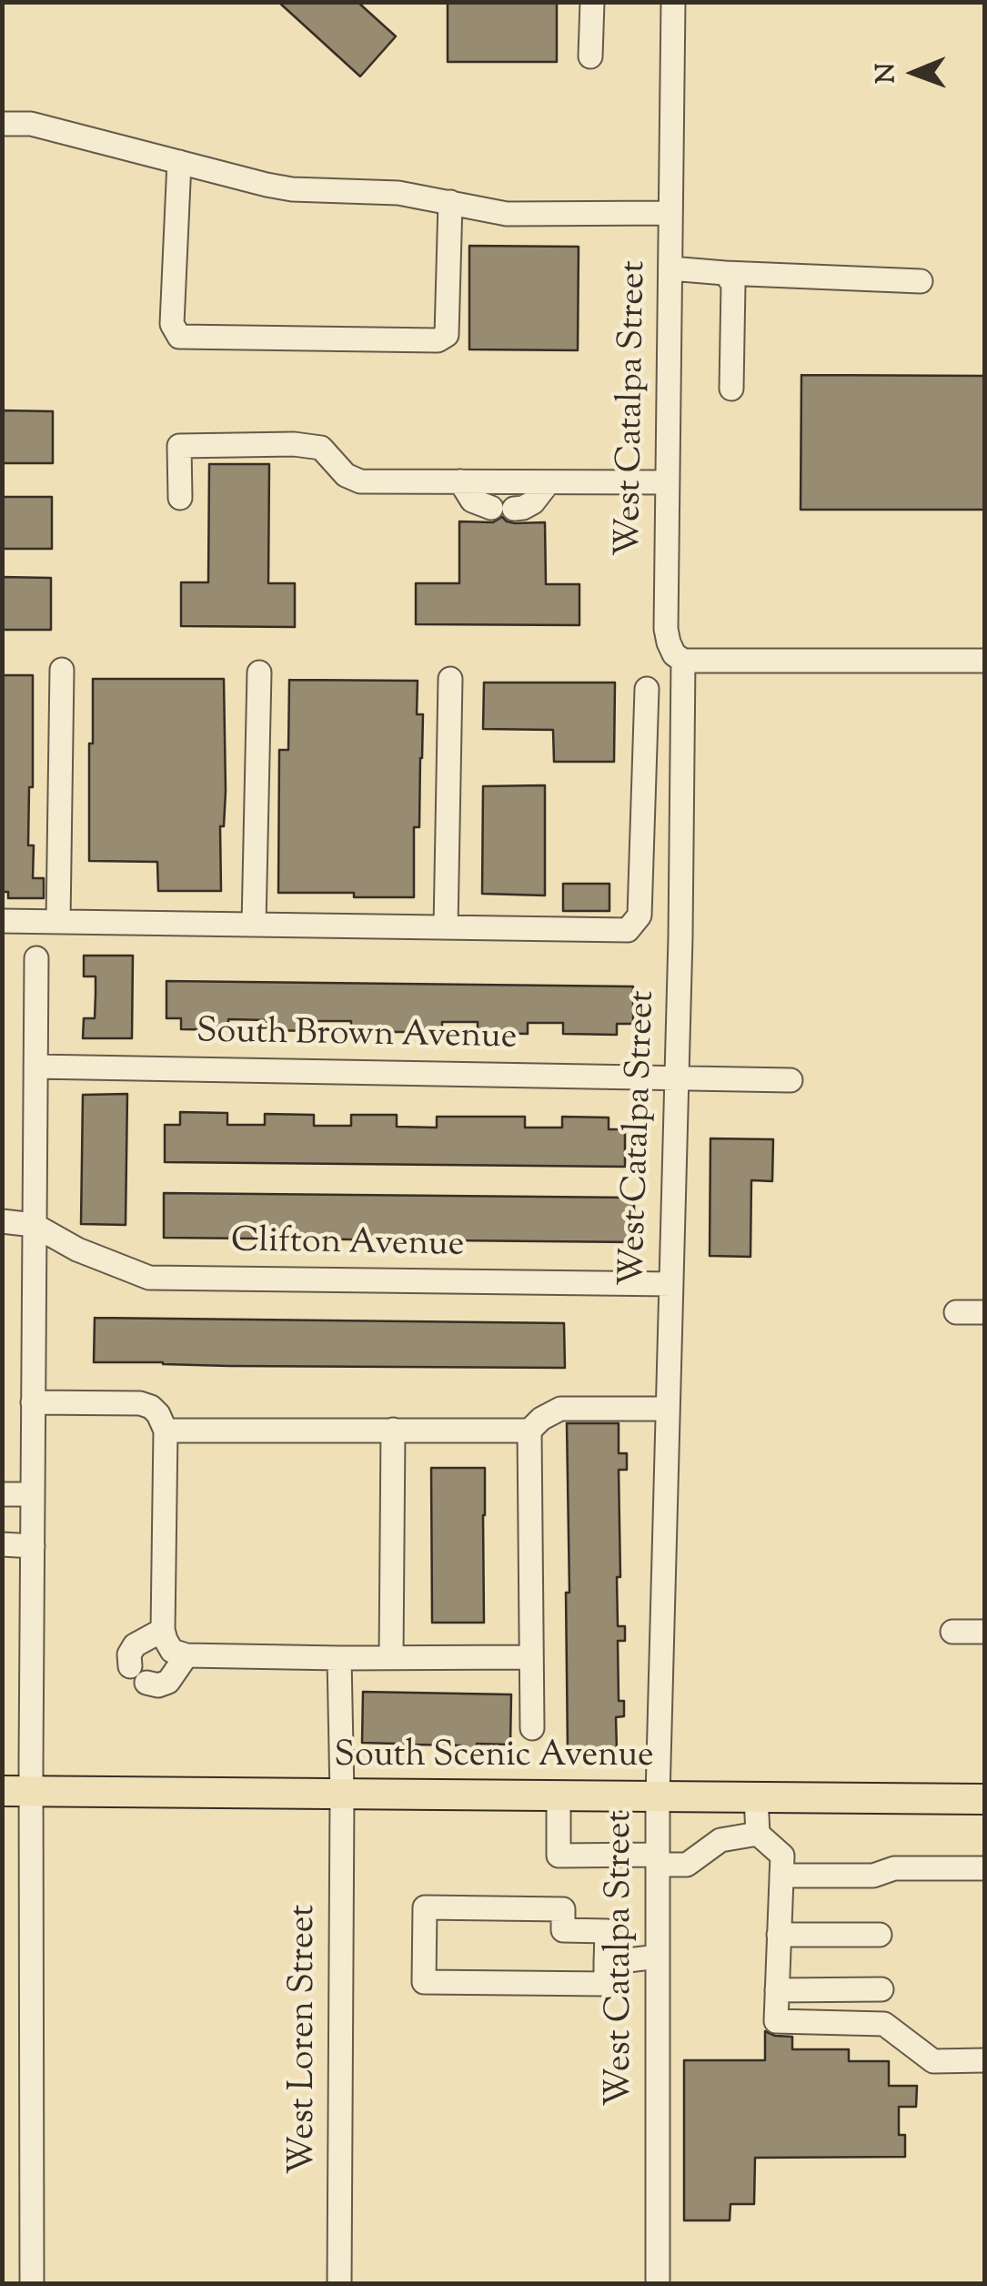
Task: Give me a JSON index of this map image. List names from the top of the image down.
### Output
{
  "streets": {
    "main road": ["South Scenic Avenue"],
    "street": [
      "West Catalpa Street",
      "South Brown Avenue",
      "Clifton Avenue",
      "West Loren Street"
    ]
  },
  "crossings": [
    ["West Catalpa Street", "South Brown Avenue"],
    ["West Catalpa Street", "Clifton Avenue"],
    ["West Catalpa Street", "South Scenic Avenue"],
    ["South Scenic Avenue", "West Loren Street"]
  ],
  "north": "left"
}
